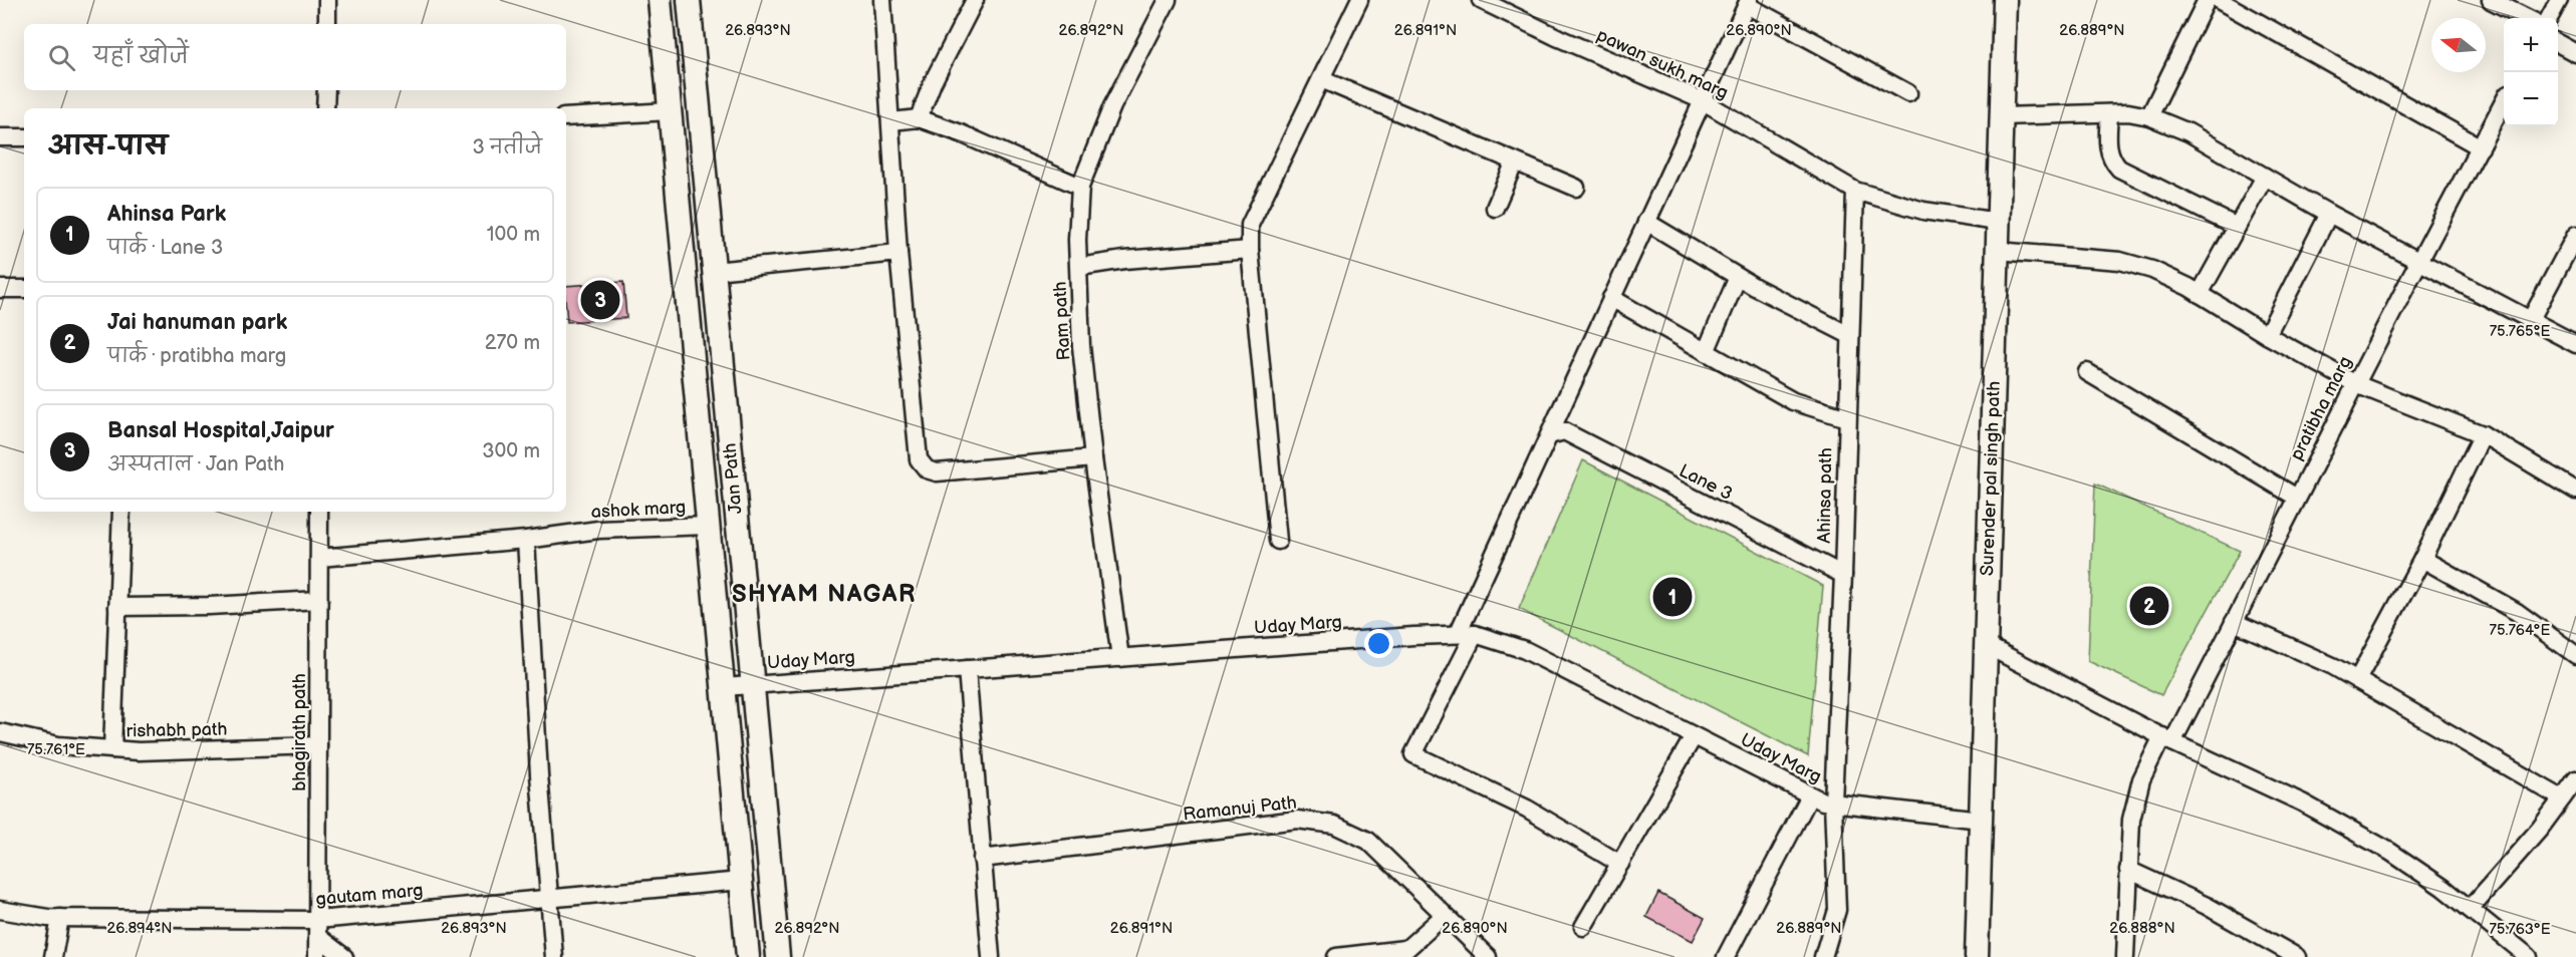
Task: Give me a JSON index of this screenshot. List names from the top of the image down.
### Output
{
  "streets": {
    "street": [
      "pawan sukh marg",
      "Ram path",
      "pratibha marg",
      "Jan Path",
      "Surender pal singh path",
      "Lane 3",
      "Ahinsa path",
      "ashok marg",
      "Uday Marg",
      "rishabh path",
      "bhagirath path",
      "Ramanuj Path",
      "gautam marg"
    ]
  },
  "crossings": [
    ["pawan sukh marg", "Surender pal singh path"],
    ["pawan sukh marg", "Ahinsa path"],
    ["Ram path", "Uday Marg"],
    ["Jan Path", "ashok marg"],
    ["Jan Path", "Uday Marg"],
    ["Jan Path", "gautam marg"],
    ["Surender pal singh path", "Uday Marg"],
    ["Lane 3", "Ahinsa path"],
    ["Ahinsa path", "Uday Marg"],
    ["ashok marg", "bhagirath path"],
    ["rishabh path", "bhagirath path"],
    ["bhagirath path", "gautam marg"]
  ],
  "districts": ["SHYAM NAGAR"],
  "north": "left",
  "page": {
    "map_buttons": ["+", "−"],
    "search": "यहाँ खोजें",
    "heading": ["आस-पास", "3 नतीजे"],
    "list": [
      {
        "mark": "1",
        "name": "Ahinsa Park",
        "note": "पार्क · Lane 3",
        "value": "100 m"
      },
      {
        "mark": "2",
        "name": "Jai hanuman park",
        "note": "पार्क · pratibha marg",
        "value": "270 m"
      },
      {
        "mark": "3",
        "name": "Bansal Hospital,Jaipur",
        "note": "अस्पताल · Jan Path",
        "value": "300 m"
      }
    ],
    "pins": ["3", "1", "2"]
  },
  "coordinates": [
    "26.893°N",
    "26.892°N",
    "26.891°N",
    "26.890°N",
    "26.889°N",
    "75.765°E",
    "75.764°E",
    "75.761°E",
    "26.894°N",
    "26.888°N",
    "75.763°E"
  ]
}
